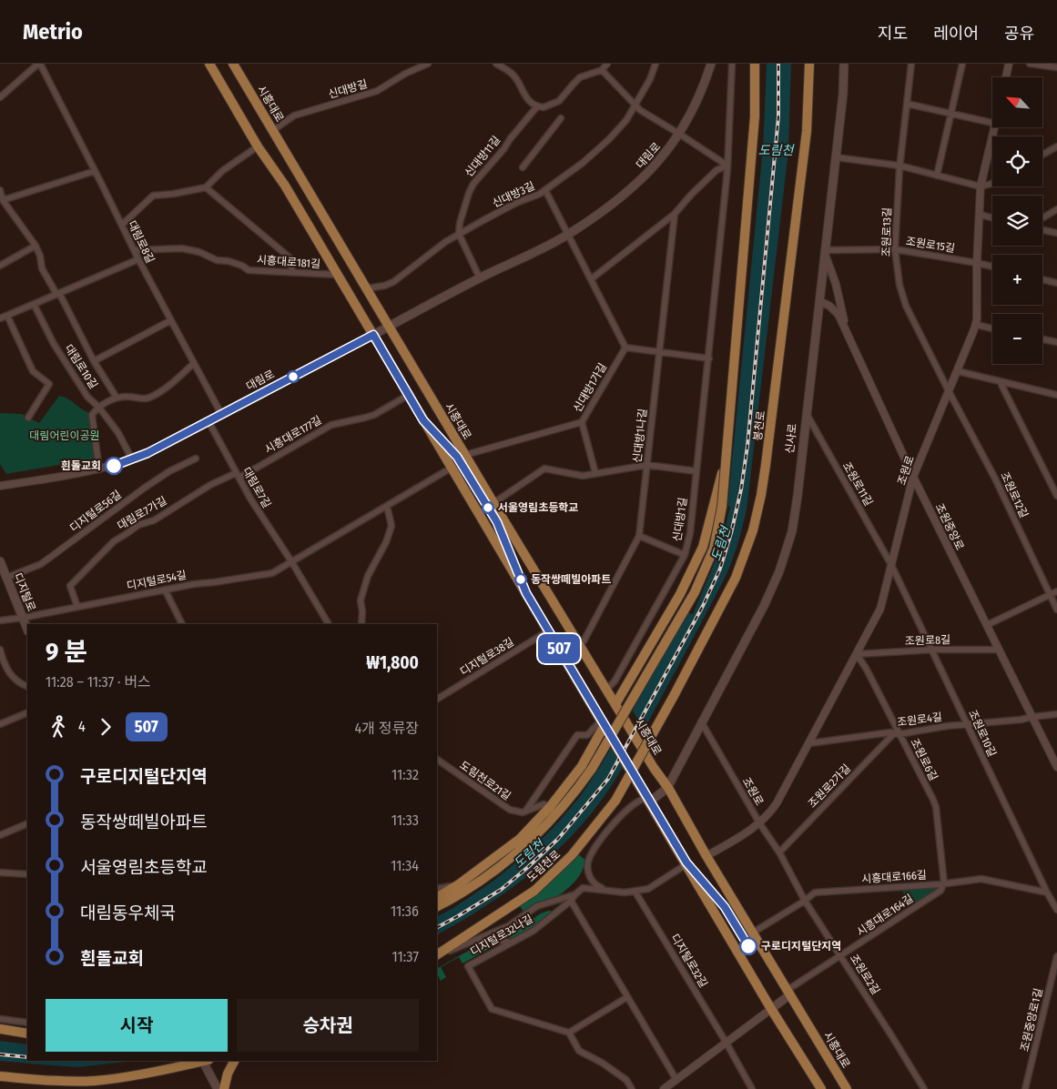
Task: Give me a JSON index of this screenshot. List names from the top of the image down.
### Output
{
  "streets": {
    "main road": [
      "시흥대로",
      "대림로",
      "봉천로",
      "신사로",
      "디지털로",
      "도림천로"
    ],
    "street": [
      "신대방길",
      "신대방11길",
      "신대방3길",
      "조원로13길",
      "대림로8길",
      "조원로15길",
      "시흥대로181길",
      "대림로10길",
      "신대방1가길",
      "시흥대로177길",
      "신대방1나길",
      "조원로",
      "조원로11길",
      "대림로7길",
      "조원로12길",
      "디지털로56길",
      "대림로7가길",
      "신대방1길",
      "조원중앙로",
      "디지털로54길",
      "조원로8길",
      "디지털로38길",
      "조원로4길",
      "조원로10길",
      "조원로6길",
      "도림천로21길",
      "조원로2가길",
      "시흥대로166길",
      "시흥대로164길",
      "디지털로32나길",
      "디지털로32길",
      "조원로2길",
      "조원중앙로1길"
    ]
  },
  "crossings": [
    ["신대방길", "시흥대로"],
    ["시흥대로", "대림로"],
    ["시흥대로", "신대방3길"],
    ["시흥대로", "신대방1가길"],
    ["시흥대로", "신대방1나길"],
    ["시흥대로", "신사로"],
    ["시흥대로", "조원로"],
    ["시흥대로", "신대방1길"],
    ["시흥대로", "시흥대로166길"],
    ["시흥대로", "시흥대로164길"],
    ["대림로", "대림로8길"],
    ["대림로", "대림로10길"],
    ["대림로", "대림로7길"],
    ["신대방11길", "신대방3길"],
    ["조원로13길", "조원로15길"],
    ["조원로13길", "조원로"],
    ["조원로13길", "조원로12길"],
    ["대림로8길", "시흥대로181길"],
    ["조원로15길", "신사로"],
    ["조원로15길", "조원로"],
    ["봉천로", "도림천로"],
    ["시흥대로177길", "대림로7길"],
    ["시흥대로177길", "대림로7가길"],
    ["신사로", "조원로"],
    ["신사로", "조원로11길"],
    ["신사로", "조원중앙로"],
    ["조원로", "조원로11길"],
    ["조원로", "조원로12길"],
    ["조원로", "조원중앙로"],
    ["조원로", "조원로8길"],
    ["조원로", "조원로4길"],
    ["조원로", "조원로10길"],
    ["조원로", "조원로6길"],
    ["조원로", "조원로2길"],
    ["조원로11길", "조원로10길"],
    ["대림로7길", "대림로7가길"],
    ["대림로7길", "디지털로54길"],
    ["디지털로56길", "디지털로"],
    ["대림로7가길", "디지털로54길"],
    ["조원중앙로", "조원로8길"],
    ["조원중앙로", "조원로4길"],
    ["디지털로54길", "디지털로"],
    ["조원로8길", "조원로10길"],
    ["조원로8길", "조원로6길"],
    ["조원로4길", "조원로10길"],
    ["조원로4길", "조원로6길"],
    ["조원로4길", "조원로2가길"],
    ["조원로10길", "시흥대로166길"],
    ["조원로6길", "조원로2가길"],
    ["조원로6길", "시흥대로166길"],
    ["조원로6길", "시흥대로164길"],
    ["조원로2가길", "조원로2길"],
    ["시흥대로166길", "시흥대로164길"],
    ["시흥대로166길", "조원로2길"],
    ["시흥대로164길", "조원로2길"]
  ],
  "water": ["도림천"],
  "parks": ["대림어린이공원"],
  "places": [
    "흰돌교회",
    "서울영림초등학교",
    "동작쌍떼빌아파트",
    "구로디지털단지역"
  ],
  "lines": ["bus line 507"],
  "north": "top left",
  "page": {
    "header": "Metrio",
    "nav": ["지도", "레이어", "공유"],
    "on_map": "507",
    "map_buttons": ["+", "−"],
    "heading": ["9 분", "11:28 – 11:37 · 버스", "₩1,800"],
    "legs": ["4", "507", "4개 정류장"],
    "list": [
      {
        "name": "구로디지털단지역",
        "value": "11:32"
      },
      {
        "name": "동작쌍떼빌아파트",
        "value": "11:33"
      },
      {
        "name": "서울영림초등학교",
        "value": "11:34"
      },
      {
        "name": "대림동우체국",
        "value": "11:36"
      },
      {
        "name": "흰돌교회",
        "value": "11:37"
      }
    ],
    "buttons": ["시작", "승차권"]
  }
}
